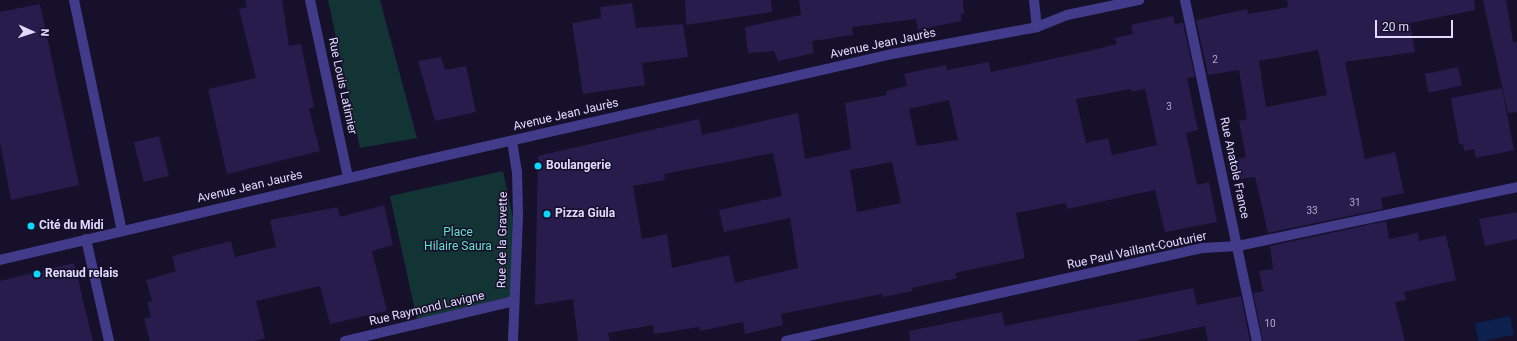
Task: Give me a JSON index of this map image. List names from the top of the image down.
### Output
{
  "streets": {
    "street": [
      "Avenue Jean Jaurès",
      "Rue Louis Latimier",
      "Rue Anatole France",
      "Rue de la Gravette",
      "Rue Paul Vaillant-Couturier",
      "Rue Raymond Lavigne"
    ]
  },
  "crossings": [
    ["Avenue Jean Jaurès", "Rue Louis Latimier"],
    ["Avenue Jean Jaurès", "Rue de la Gravette"],
    ["Rue Anatole France", "Rue Paul Vaillant-Couturier"],
    ["Rue de la Gravette", "Rue Raymond Lavigne"]
  ],
  "parks": ["Place Hilaire Saura"],
  "places": [
    "Boulangerie",
    "Pizza Giula",
    "Cité du Midi",
    "Renaud relais"
  ],
  "house_numbers": [
    "2",
    "3",
    "31",
    "33",
    "10"
  ],
  "scale_bar": "20 m",
  "north": "right"
}
